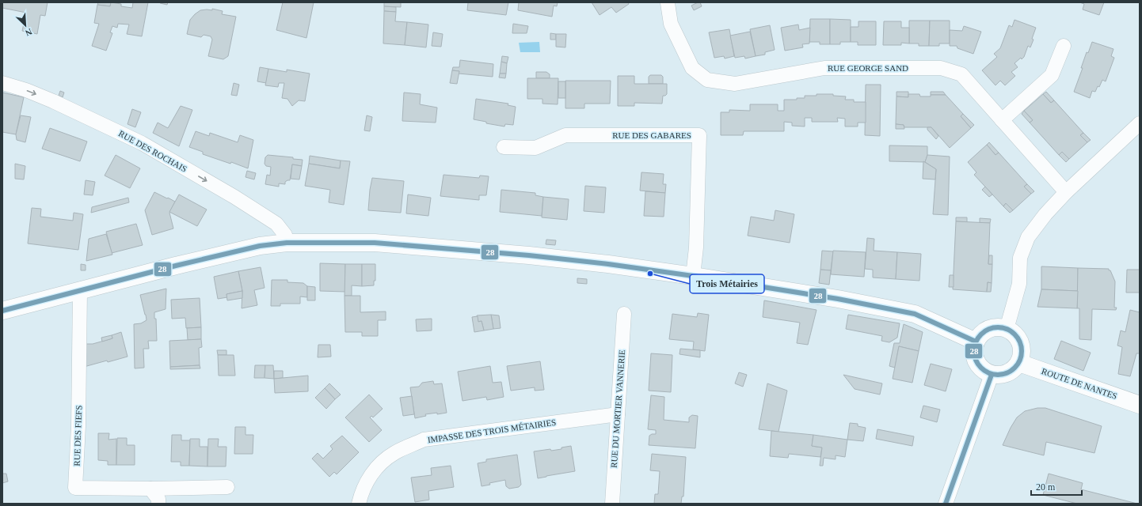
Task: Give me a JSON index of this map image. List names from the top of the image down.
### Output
{
  "streets": {
    "street": [
      "RUE GEORGE SAND",
      "RUE DES GABARES",
      "RUE DES ROCHAIS",
      "ROUTE DE NANTES",
      "RUE DU MORTIER VANNERIE",
      "IMPASSE DES TROIS MÉTAIRIES",
      "RUE DES FIEFS"
    ]
  },
  "crossings": [
    ["RUE DU MORTIER VANNERIE", "IMPASSE DES TROIS MÉTAIRIES"]
  ],
  "one_way": ["RUE DES ROCHAIS"],
  "places": ["Trois Métairies"],
  "lines": ["transit line 28"],
  "scale_bar": "20 m",
  "north": "bottom right"
}
